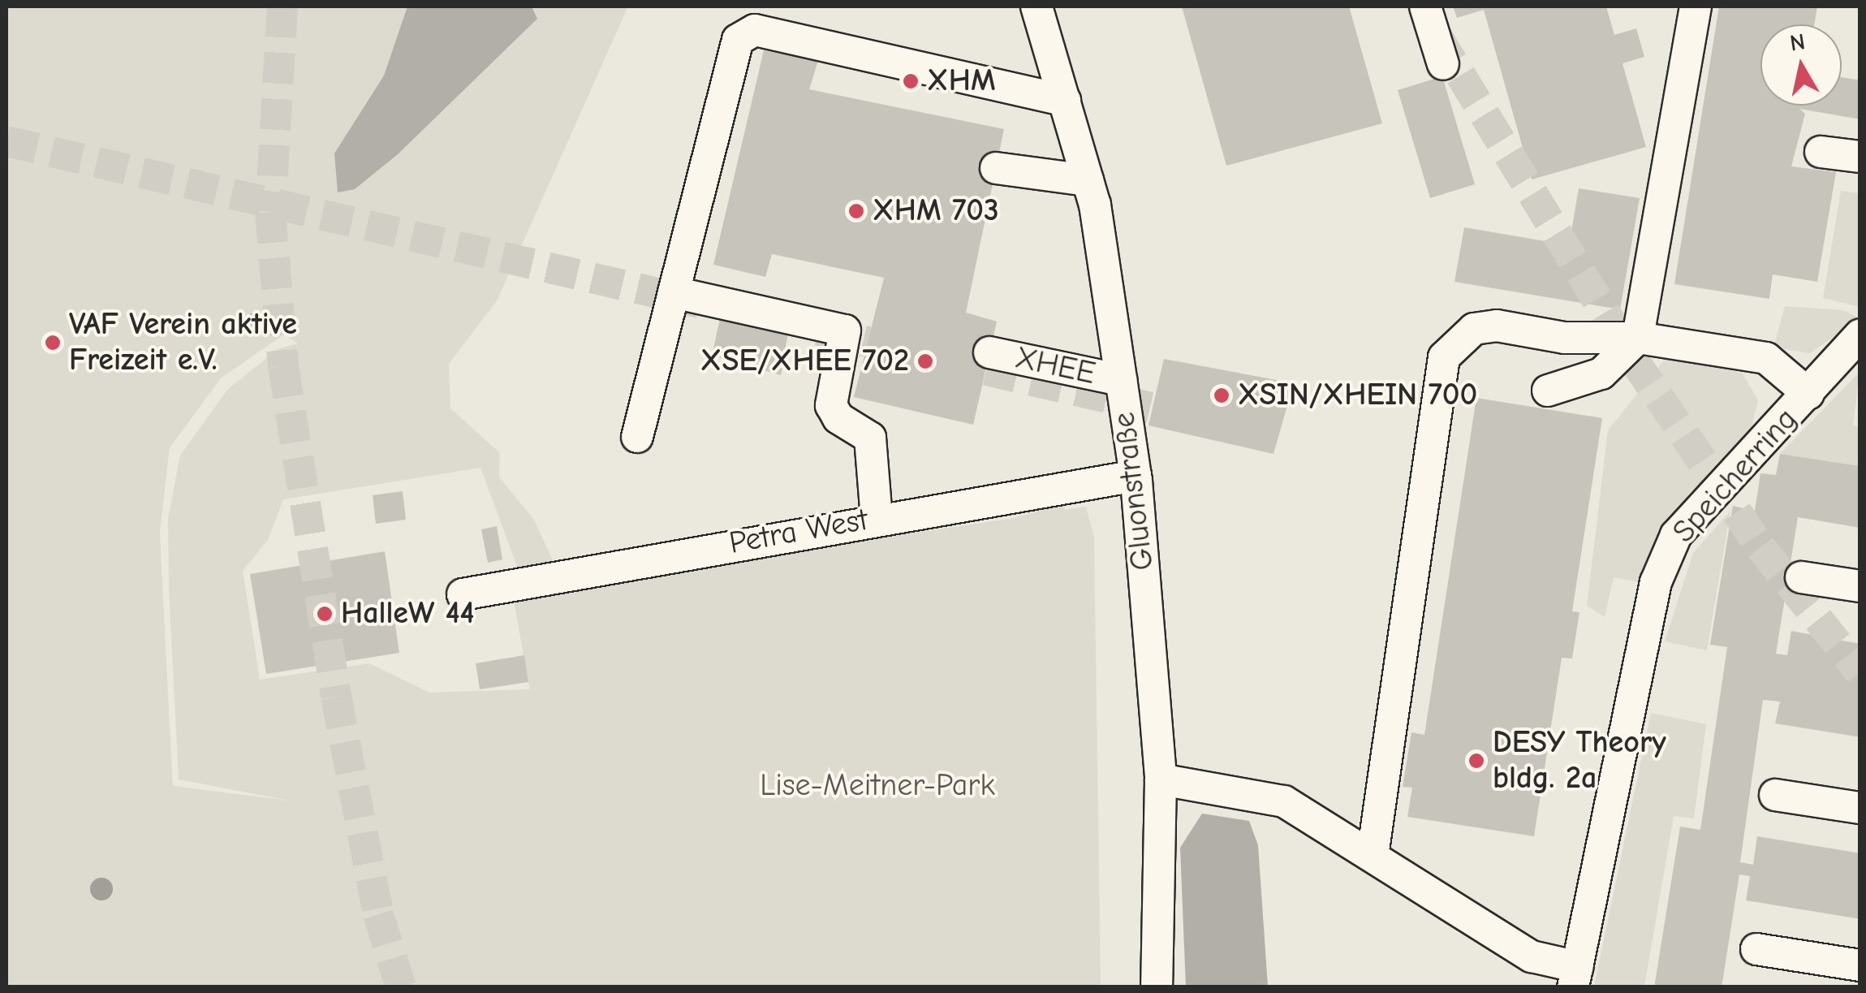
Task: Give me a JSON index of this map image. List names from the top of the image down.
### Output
{
  "streets": {
    "lane": [
      "XHEE",
      "Speicherring",
      "Gluonstraße",
      "Petra West"
    ]
  },
  "crossings": [
    ["XHEE", "Gluonstraße"],
    ["Gluonstraße", "Petra West"]
  ],
  "parks": ["Lise-Meitner-Park"],
  "places": [
    "XHM",
    "XHM 703",
    "VAF Verein aktive Freizeit e.V.",
    "XSE/XHEE 702",
    "XSIN/XHEIN 700",
    "HalleW 44",
    "DESY Theory bldg. 2a"
  ],
  "north": "top"
}
